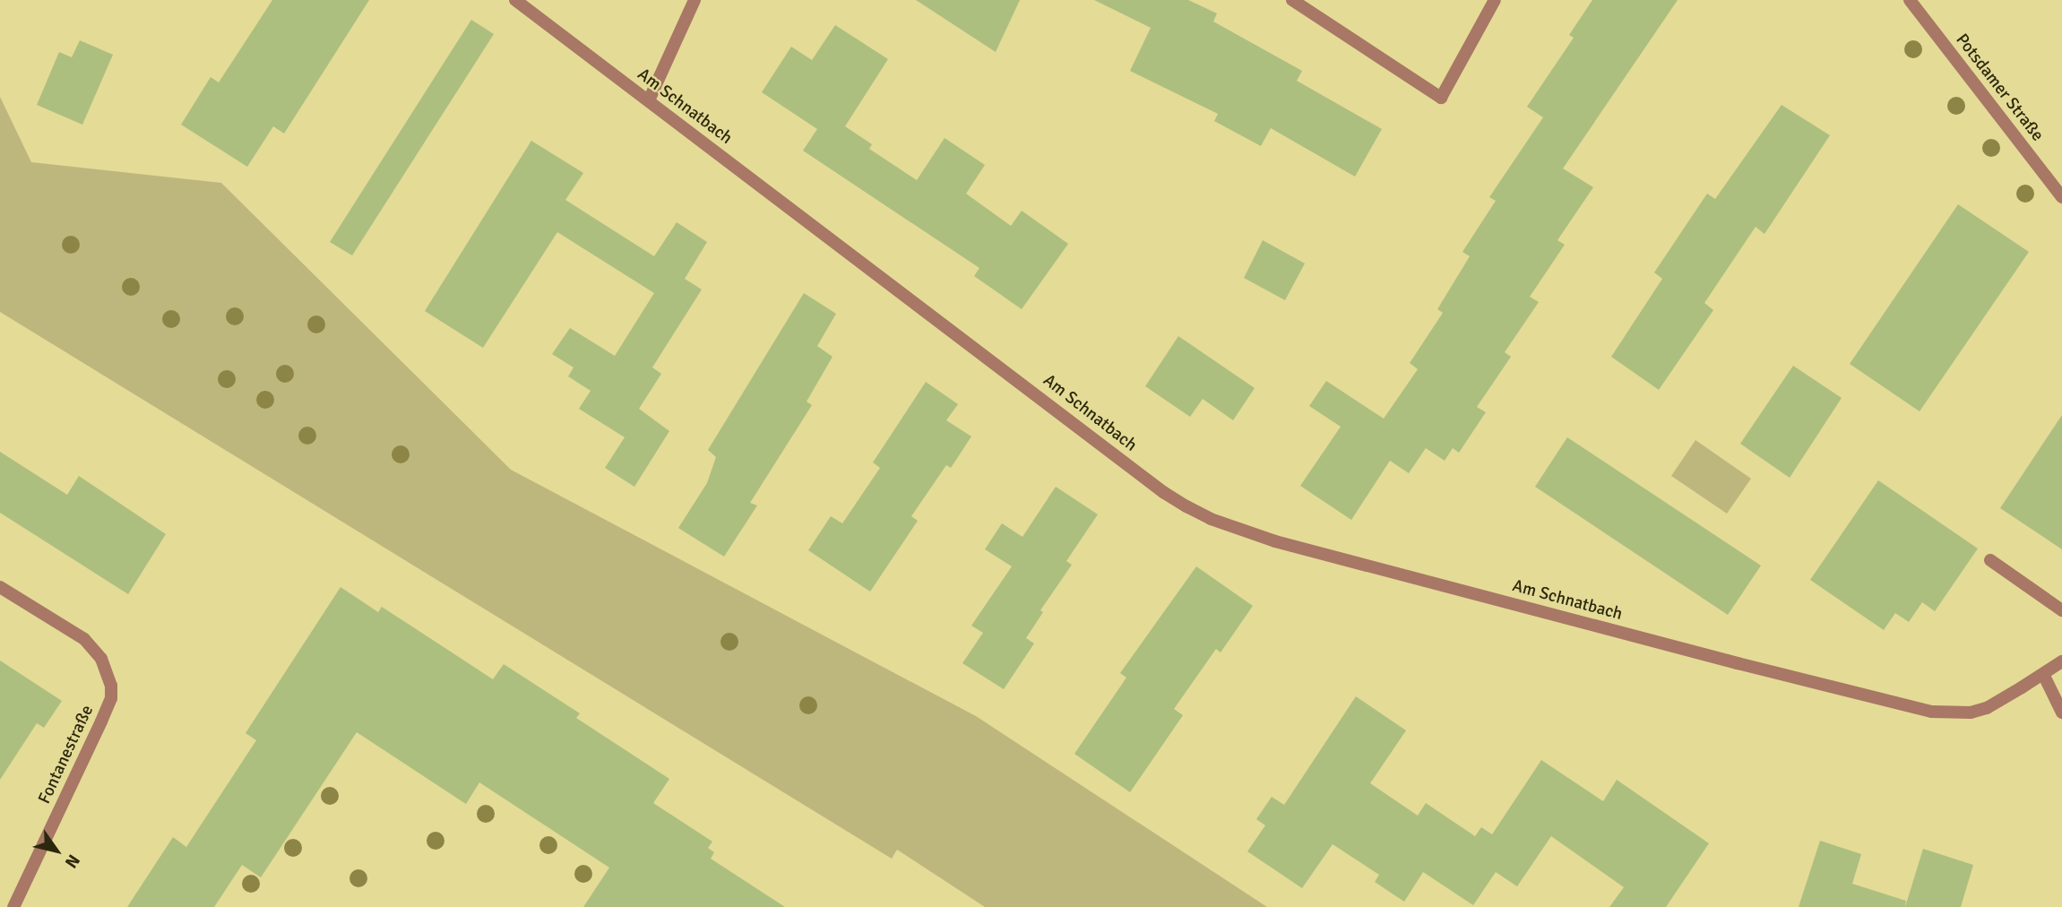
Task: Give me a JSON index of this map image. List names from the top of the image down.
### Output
{
  "streets": {
    "street": ["Potsdamer Straße", "Am Schnatbach", "Fontanestraße"]
  },
  "north": "bottom right"
}
